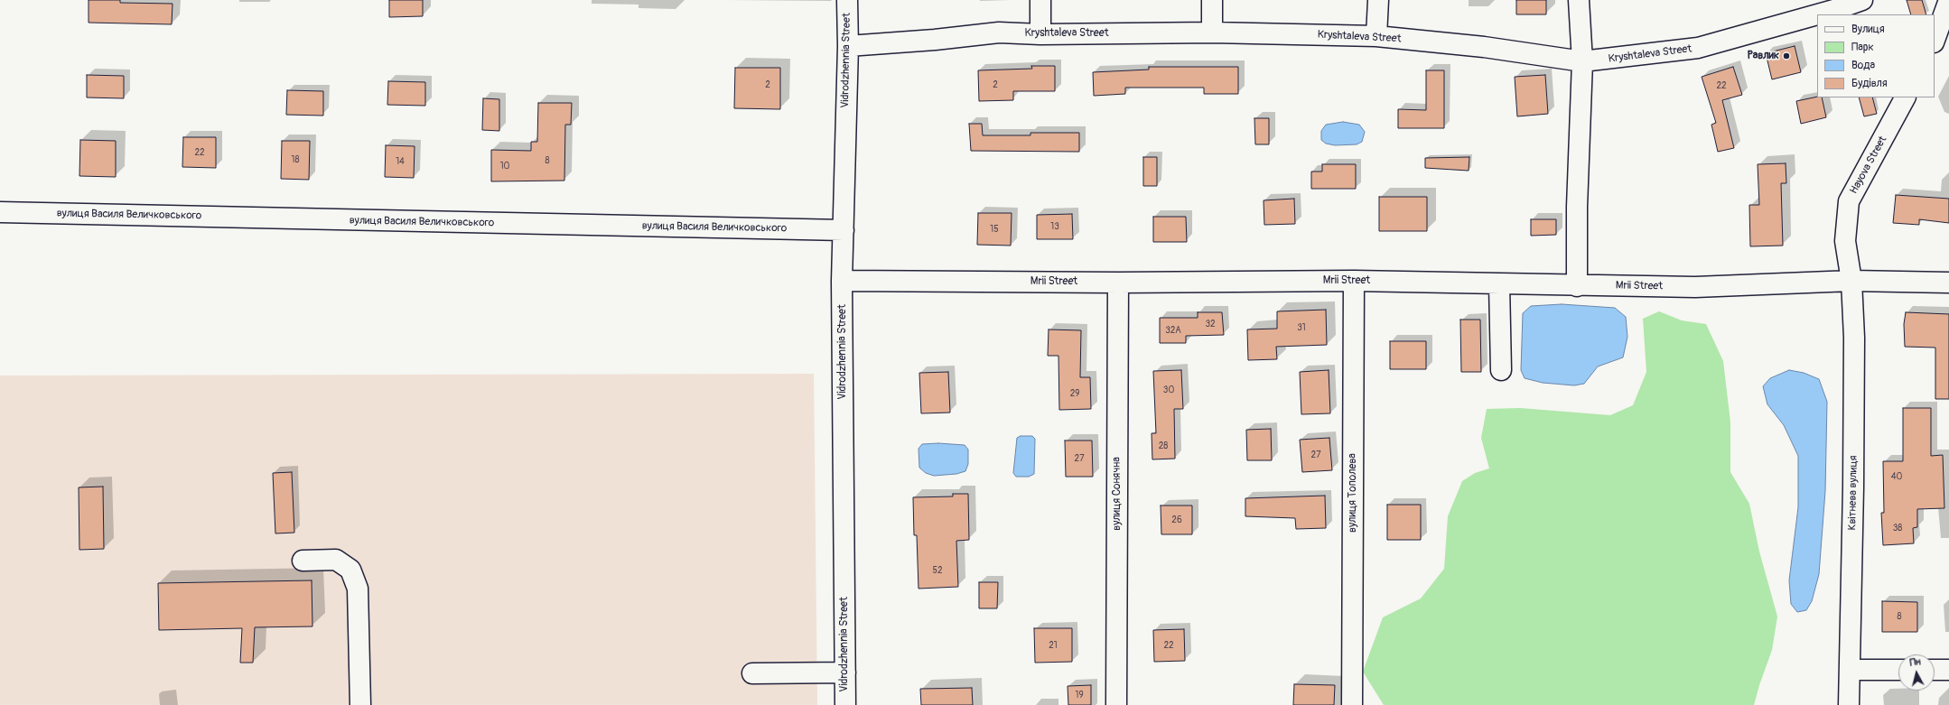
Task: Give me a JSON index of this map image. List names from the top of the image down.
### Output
{
  "streets": {
    "street": [
      "Kryshtaleva Street",
      "Vidrodzhennia Street",
      "Hayova Street",
      "вулиця Василя Величковського",
      "Mrii Street",
      "вулиця Тополева",
      "Квітнева вулиця",
      "вулиця Сонячна"
    ]
  },
  "crossings": [
    ["Kryshtaleva Street", "Vidrodzhennia Street"],
    ["Vidrodzhennia Street", "вулиця Василя Величковського"],
    ["Vidrodzhennia Street", "Mrii Street"],
    ["Hayova Street", "Mrii Street"],
    ["Hayova Street", "Квітнева вулиця"],
    ["Mrii Street", "вулиця Тополева"],
    ["Mrii Street", "Квітнева вулиця"],
    ["Mrii Street", "вулиця Сонячна"]
  ],
  "places": ["Равлик"],
  "house_numbers": [
    "2",
    "2",
    "22",
    "22",
    "18",
    "8",
    "14",
    "10",
    "13",
    "15",
    "32",
    "31",
    "32A",
    "30",
    "29",
    "28",
    "27",
    "27",
    "40",
    "26",
    "38",
    "52",
    "8",
    "21",
    "22",
    "19"
  ],
  "legend": [
    "Вулиця",
    "Парк",
    "Вода",
    "Будівля"
  ],
  "north": "top"
}
